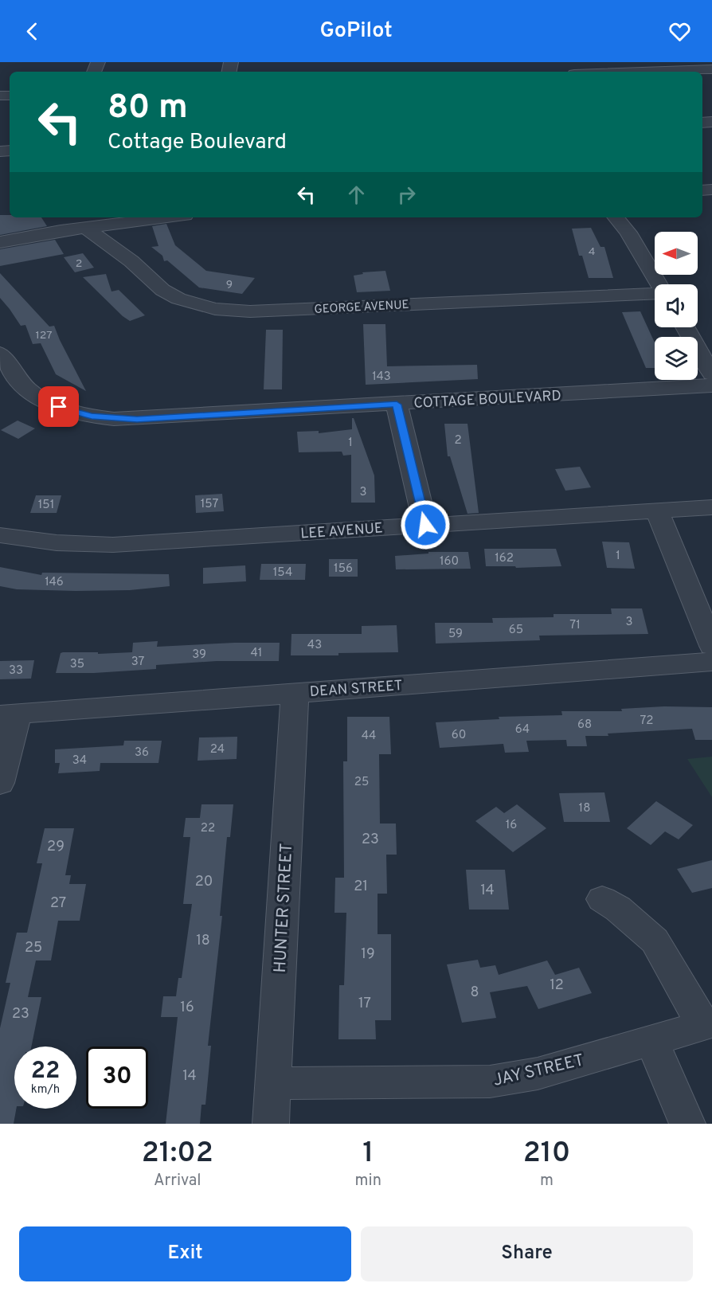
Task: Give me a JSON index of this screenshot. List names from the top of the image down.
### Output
{
  "streets": {
    "street": [
      "GEORGE AVENUE",
      "COTTAGE BOULEVARD",
      "LEE AVENUE",
      "DEAN STREET",
      "HUNTER STREET",
      "JAY STREET"
    ]
  },
  "crossings": [
    ["DEAN STREET", "HUNTER STREET"],
    ["HUNTER STREET", "JAY STREET"]
  ],
  "house_numbers": [
    "4",
    "2",
    "9",
    "127",
    "143",
    "2",
    "1",
    "3",
    "157",
    "151",
    "1",
    "162",
    "160",
    "156",
    "154",
    "146",
    "3",
    "71",
    "65",
    "59",
    "43",
    "41",
    "39",
    "37",
    "35",
    "33",
    "72",
    "68",
    "64",
    "60",
    "44",
    "24",
    "36",
    "34",
    "25",
    "18",
    "16",
    "22",
    "23",
    "29",
    "20",
    "21",
    "14",
    "27",
    "18",
    "25",
    "19",
    "12",
    "8",
    "17",
    "16",
    "23",
    "14"
  ],
  "north": "left",
  "page": {
    "header": "GoPilot",
    "turn": ["80 m", "Cottage Boulevard"],
    "speed": "22 km/h",
    "limit": "30",
    "eta": [
      "21:02",
      "Arrival",
      "1",
      "min",
      "210",
      "m"
    ],
    "buttons": ["Exit", "Share"]
  }
}
